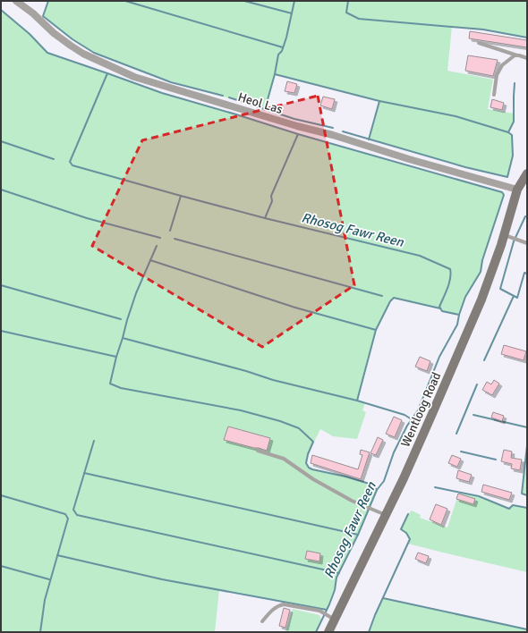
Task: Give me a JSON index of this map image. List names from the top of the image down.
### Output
{
  "streets": {
    "main road": ["Wentloog Road"],
    "street": ["Heol Las"]
  },
  "crossings": [
    ["Heol Las", "Wentloog Road"]
  ],
  "water": ["Rhosog Fawr Reen"]
}
